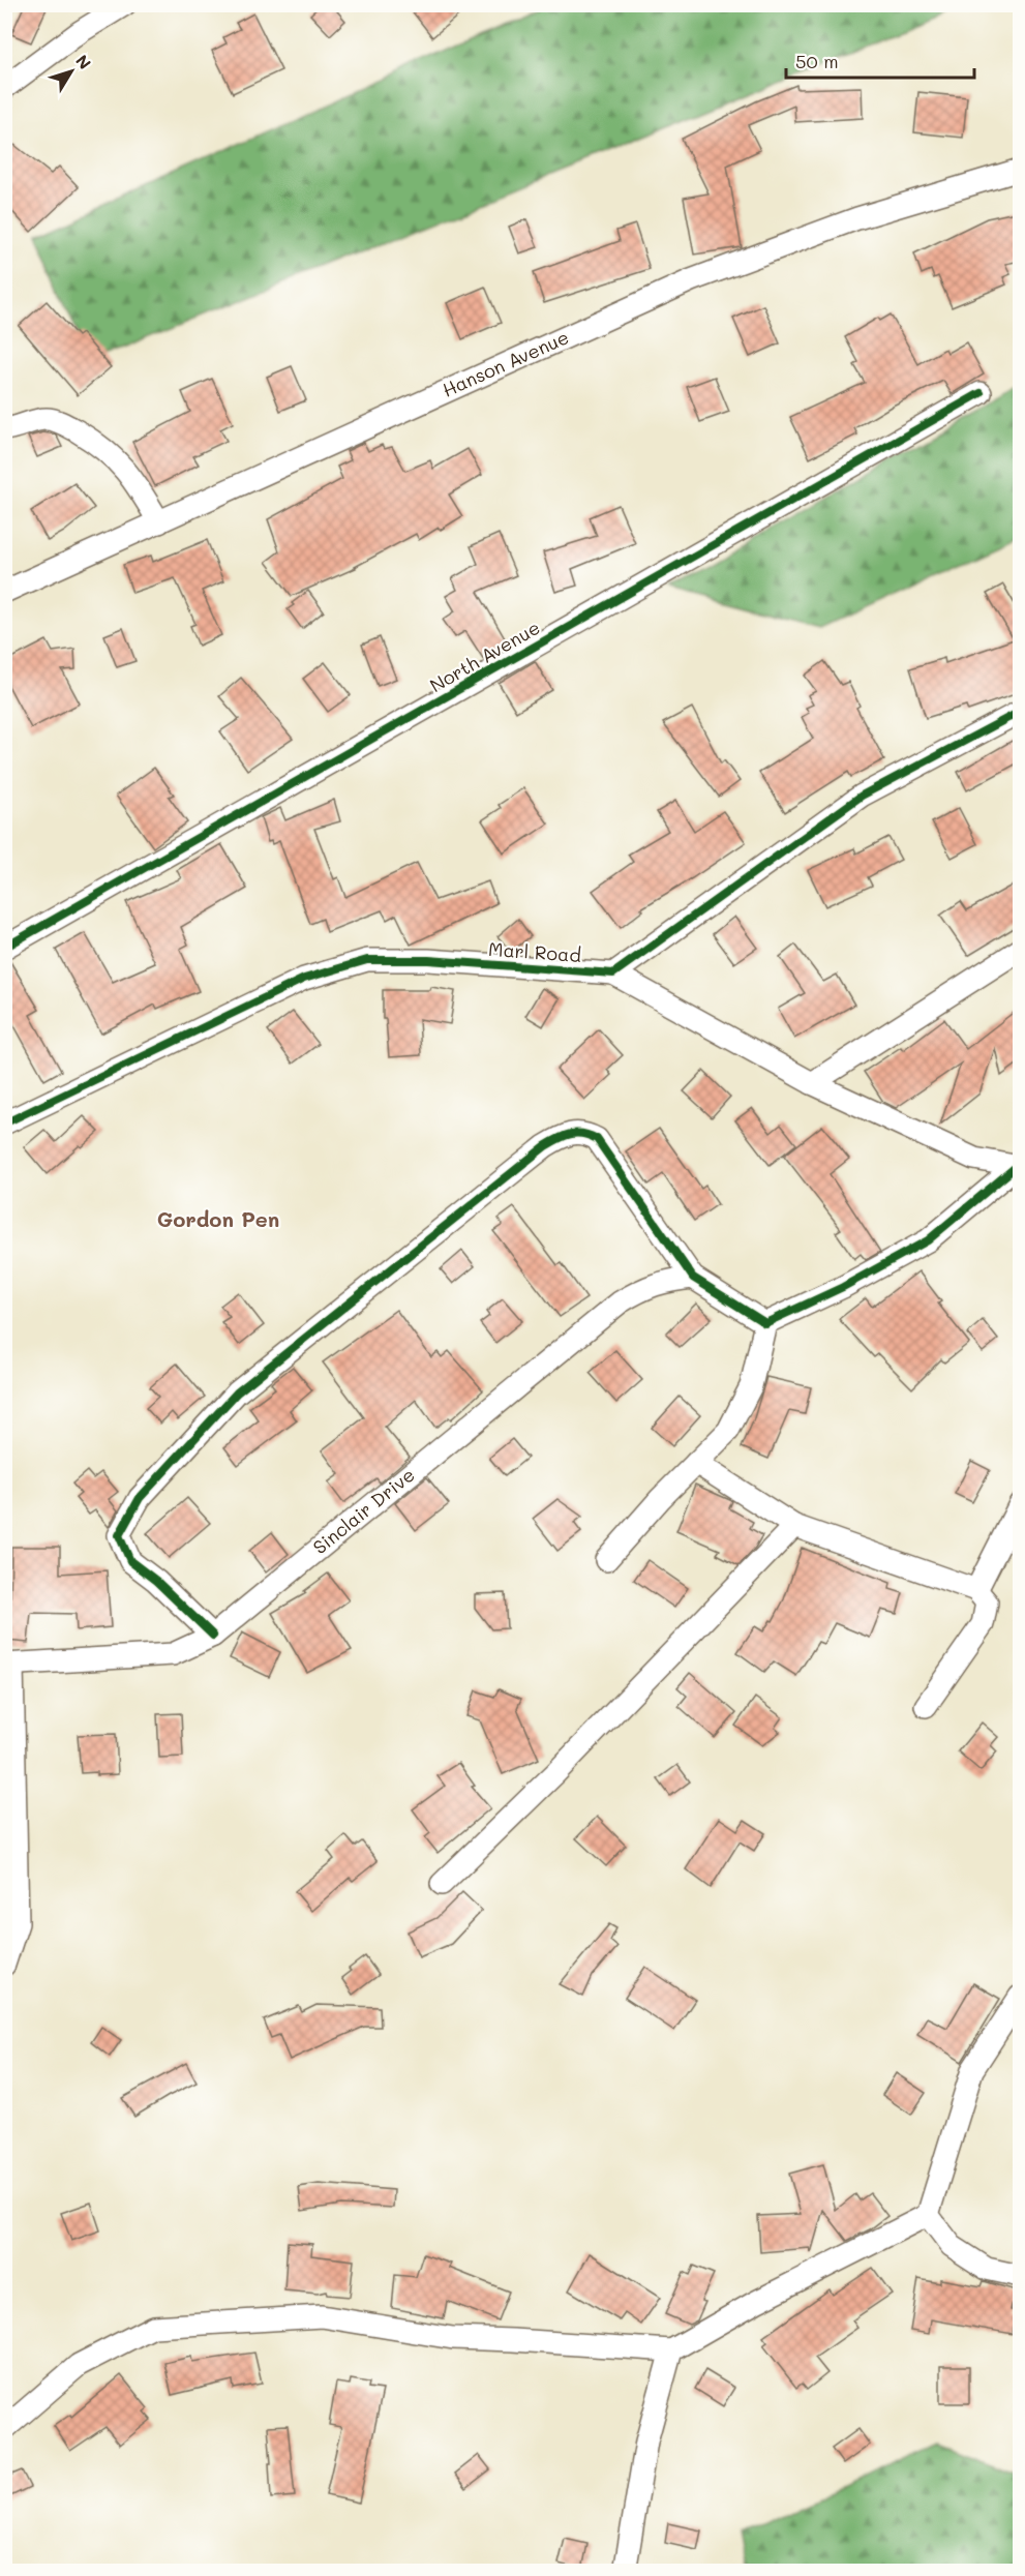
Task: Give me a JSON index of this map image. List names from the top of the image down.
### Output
{
  "streets": {
    "street": [
      "Hanson Avenue",
      "North Avenue",
      "Marl Road",
      "Sinclair Drive"
    ]
  },
  "districts": ["Gordon Pen"],
  "scale_bar": "50 m",
  "north": "top right"
}
